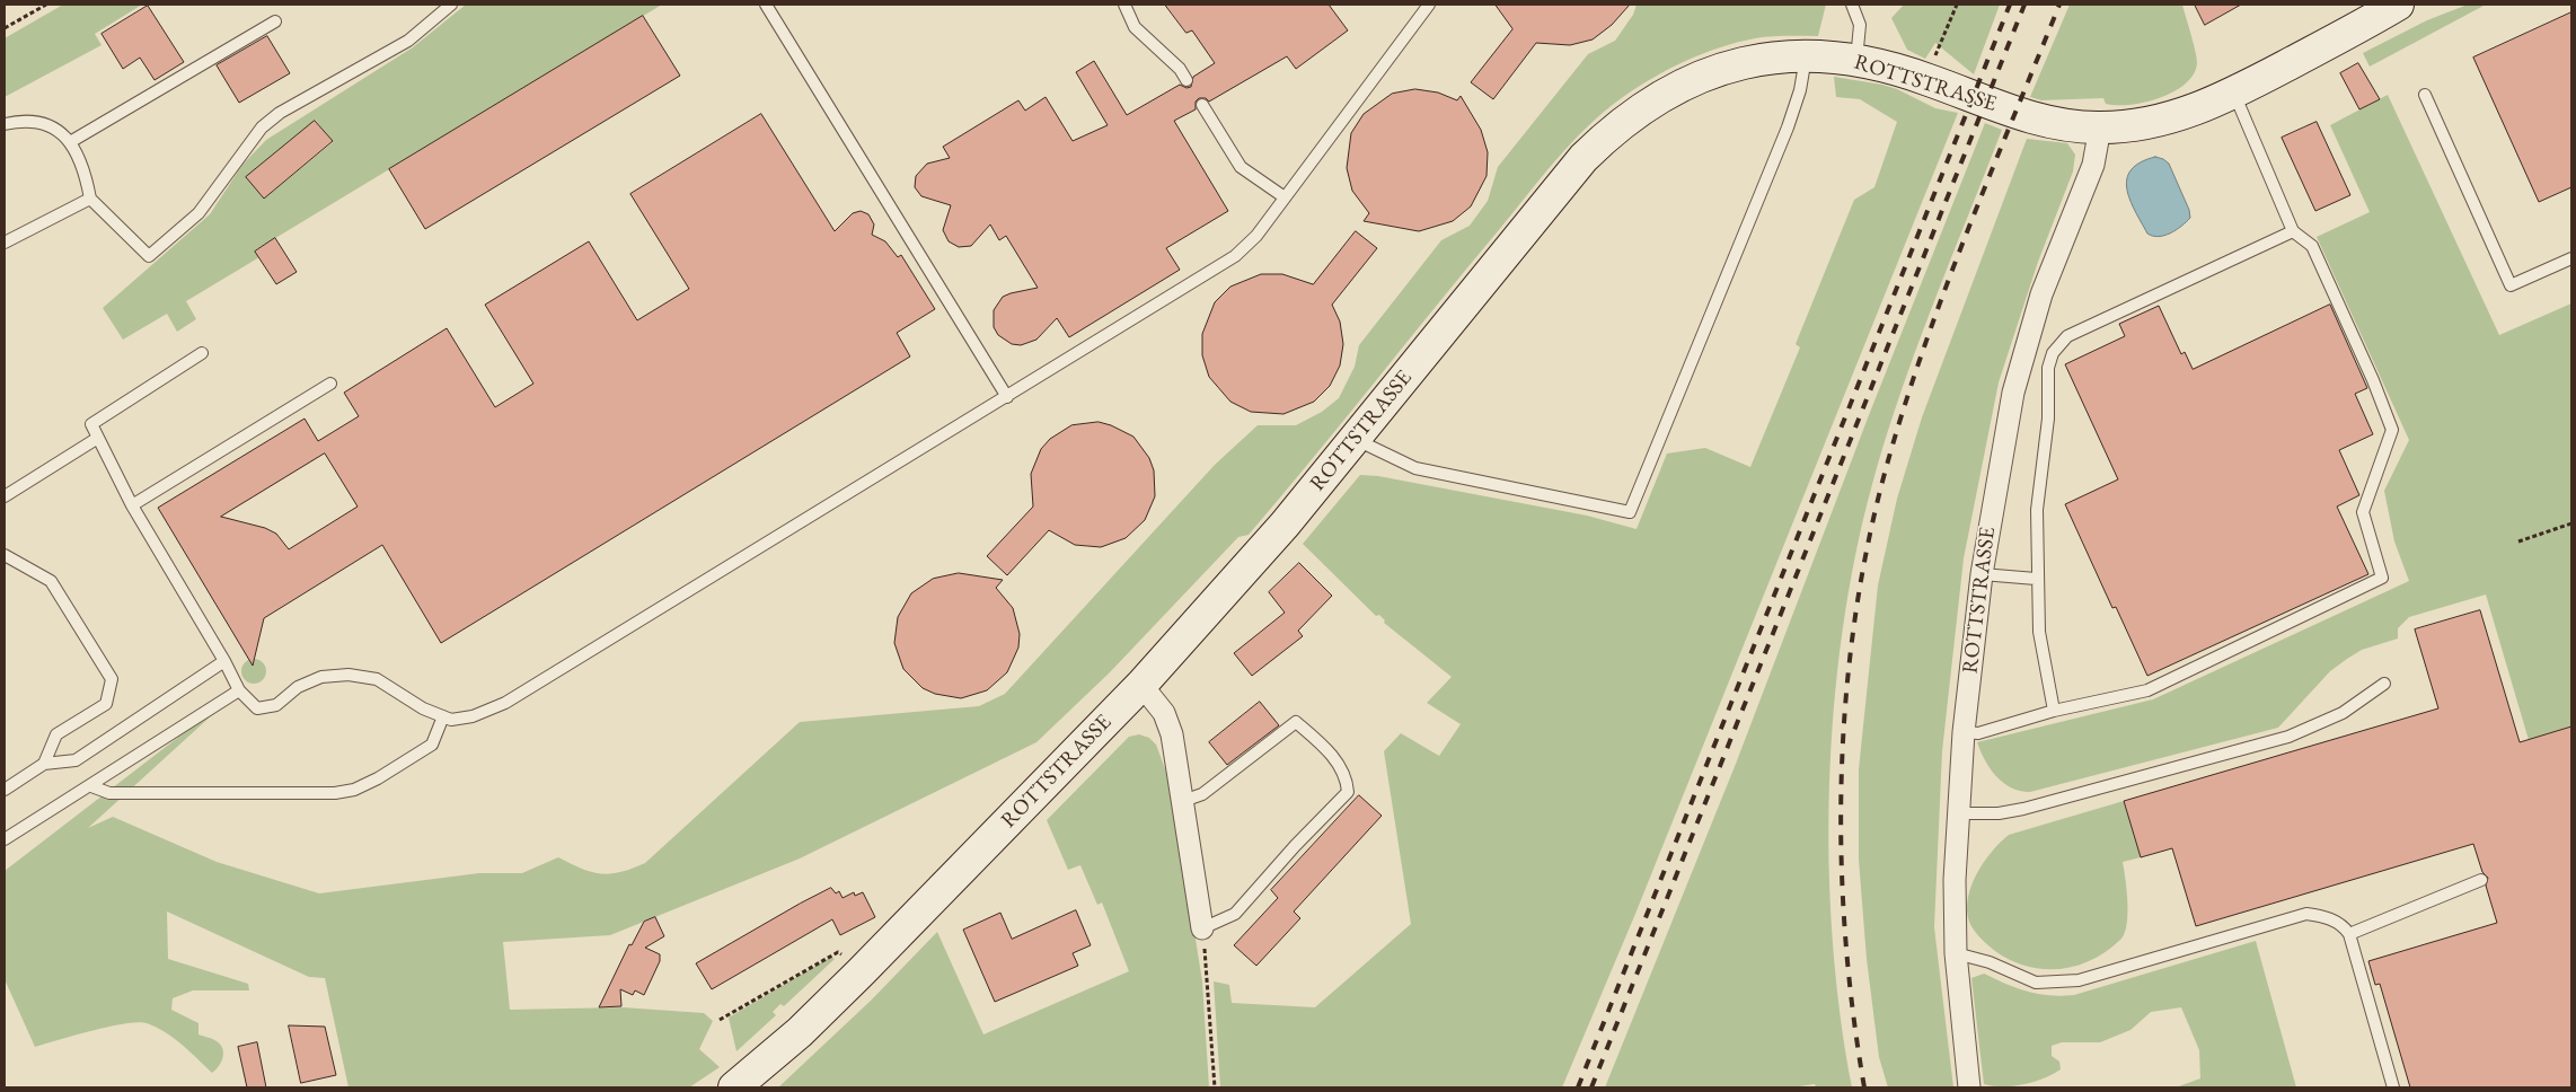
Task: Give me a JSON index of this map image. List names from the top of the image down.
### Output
{
  "streets": {
    "street": ["ROTTSTRASSE"]
  }
}
